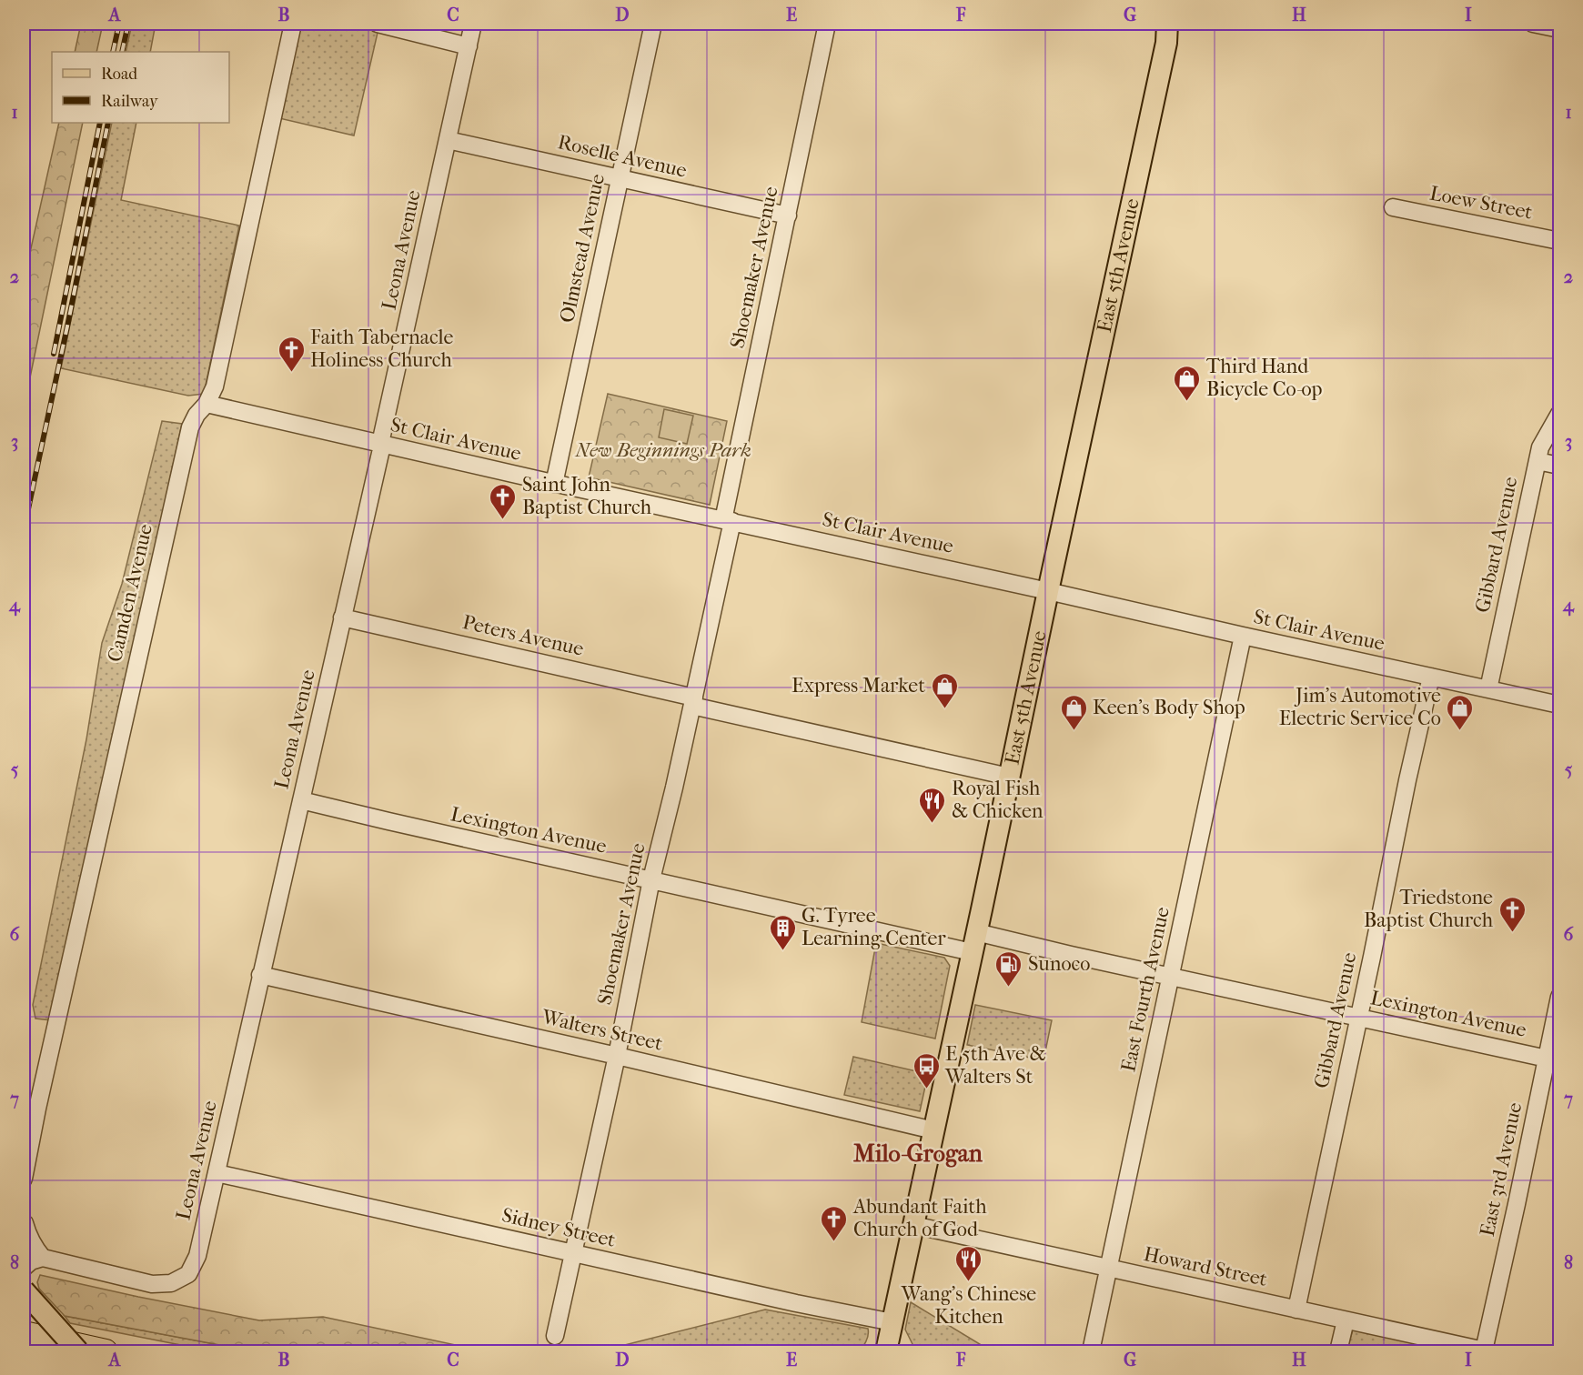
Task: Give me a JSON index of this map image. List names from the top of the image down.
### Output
{
  "streets": {
    "main road": ["East 5th Avenue"],
    "street": [
      "Roselle Avenue",
      "Loew Street",
      "Olmstead Avenue",
      "Leona Avenue",
      "Shoemaker Avenue",
      "St Clair Avenue",
      "Gibbard Avenue",
      "Camden Avenue",
      "Peters Avenue",
      "Lexington Avenue",
      "East Fourth Avenue",
      "Walters Street",
      "East 3rd Avenue",
      "Sidney Street",
      "Howard Street"
    ]
  },
  "crossings": [
    ["Roselle Avenue", "Olmstead Avenue"],
    ["Roselle Avenue", "Leona Avenue"],
    ["Roselle Avenue", "Shoemaker Avenue"],
    ["Olmstead Avenue", "St Clair Avenue"],
    ["Leona Avenue", "St Clair Avenue"],
    ["Leona Avenue", "Peters Avenue"],
    ["Leona Avenue", "Lexington Avenue"],
    ["Leona Avenue", "Walters Street"],
    ["Leona Avenue", "Sidney Street"],
    ["East 5th Avenue", "St Clair Avenue"],
    ["East 5th Avenue", "Peters Avenue"],
    ["East 5th Avenue", "Lexington Avenue"],
    ["East 5th Avenue", "Walters Street"],
    ["East 5th Avenue", "Sidney Street"],
    ["East 5th Avenue", "Howard Street"],
    ["Shoemaker Avenue", "St Clair Avenue"],
    ["Shoemaker Avenue", "Peters Avenue"],
    ["Shoemaker Avenue", "Lexington Avenue"],
    ["Shoemaker Avenue", "Walters Street"],
    ["Shoemaker Avenue", "Sidney Street"],
    ["St Clair Avenue", "Gibbard Avenue"],
    ["St Clair Avenue", "Camden Avenue"],
    ["St Clair Avenue", "East Fourth Avenue"],
    ["Gibbard Avenue", "Lexington Avenue"],
    ["Gibbard Avenue", "Howard Street"],
    ["Lexington Avenue", "East Fourth Avenue"],
    ["Lexington Avenue", "East 3rd Avenue"],
    ["East Fourth Avenue", "Howard Street"],
    ["East 3rd Avenue", "Howard Street"]
  ],
  "districts": ["Milo-Grogan"],
  "parks": ["New Beginnings Park"],
  "places": {
    "church": [
      "Faith Tabernacle Holiness Church",
      "Saint John Baptist Church",
      "Triedstone Baptist Church",
      "Abundant Faith Church of God"
    ],
    "shop": [
      "Third Hand Bicycle Co-op",
      "Express Market",
      "Keen's Body Shop",
      "Jim's Automotive Electric Service Co"
    ],
    "restaurant": ["Royal Fish & Chicken", "Wang's Chinese Kitchen"],
    "building": ["G. Tyree Learning Center"],
    "fuel station": ["Sunoco"],
    "bus stop": ["E 5th Ave & Walters St"]
  },
  "legend": ["Road", "Railway"],
  "grid": {
    "columns": [
      "A",
      "B",
      "C",
      "D",
      "E",
      "F",
      "G",
      "H",
      "I"
    ],
    "rows": [
      "1",
      "2",
      "3",
      "4",
      "5",
      "6",
      "7",
      "8"
    ]
  }
}
